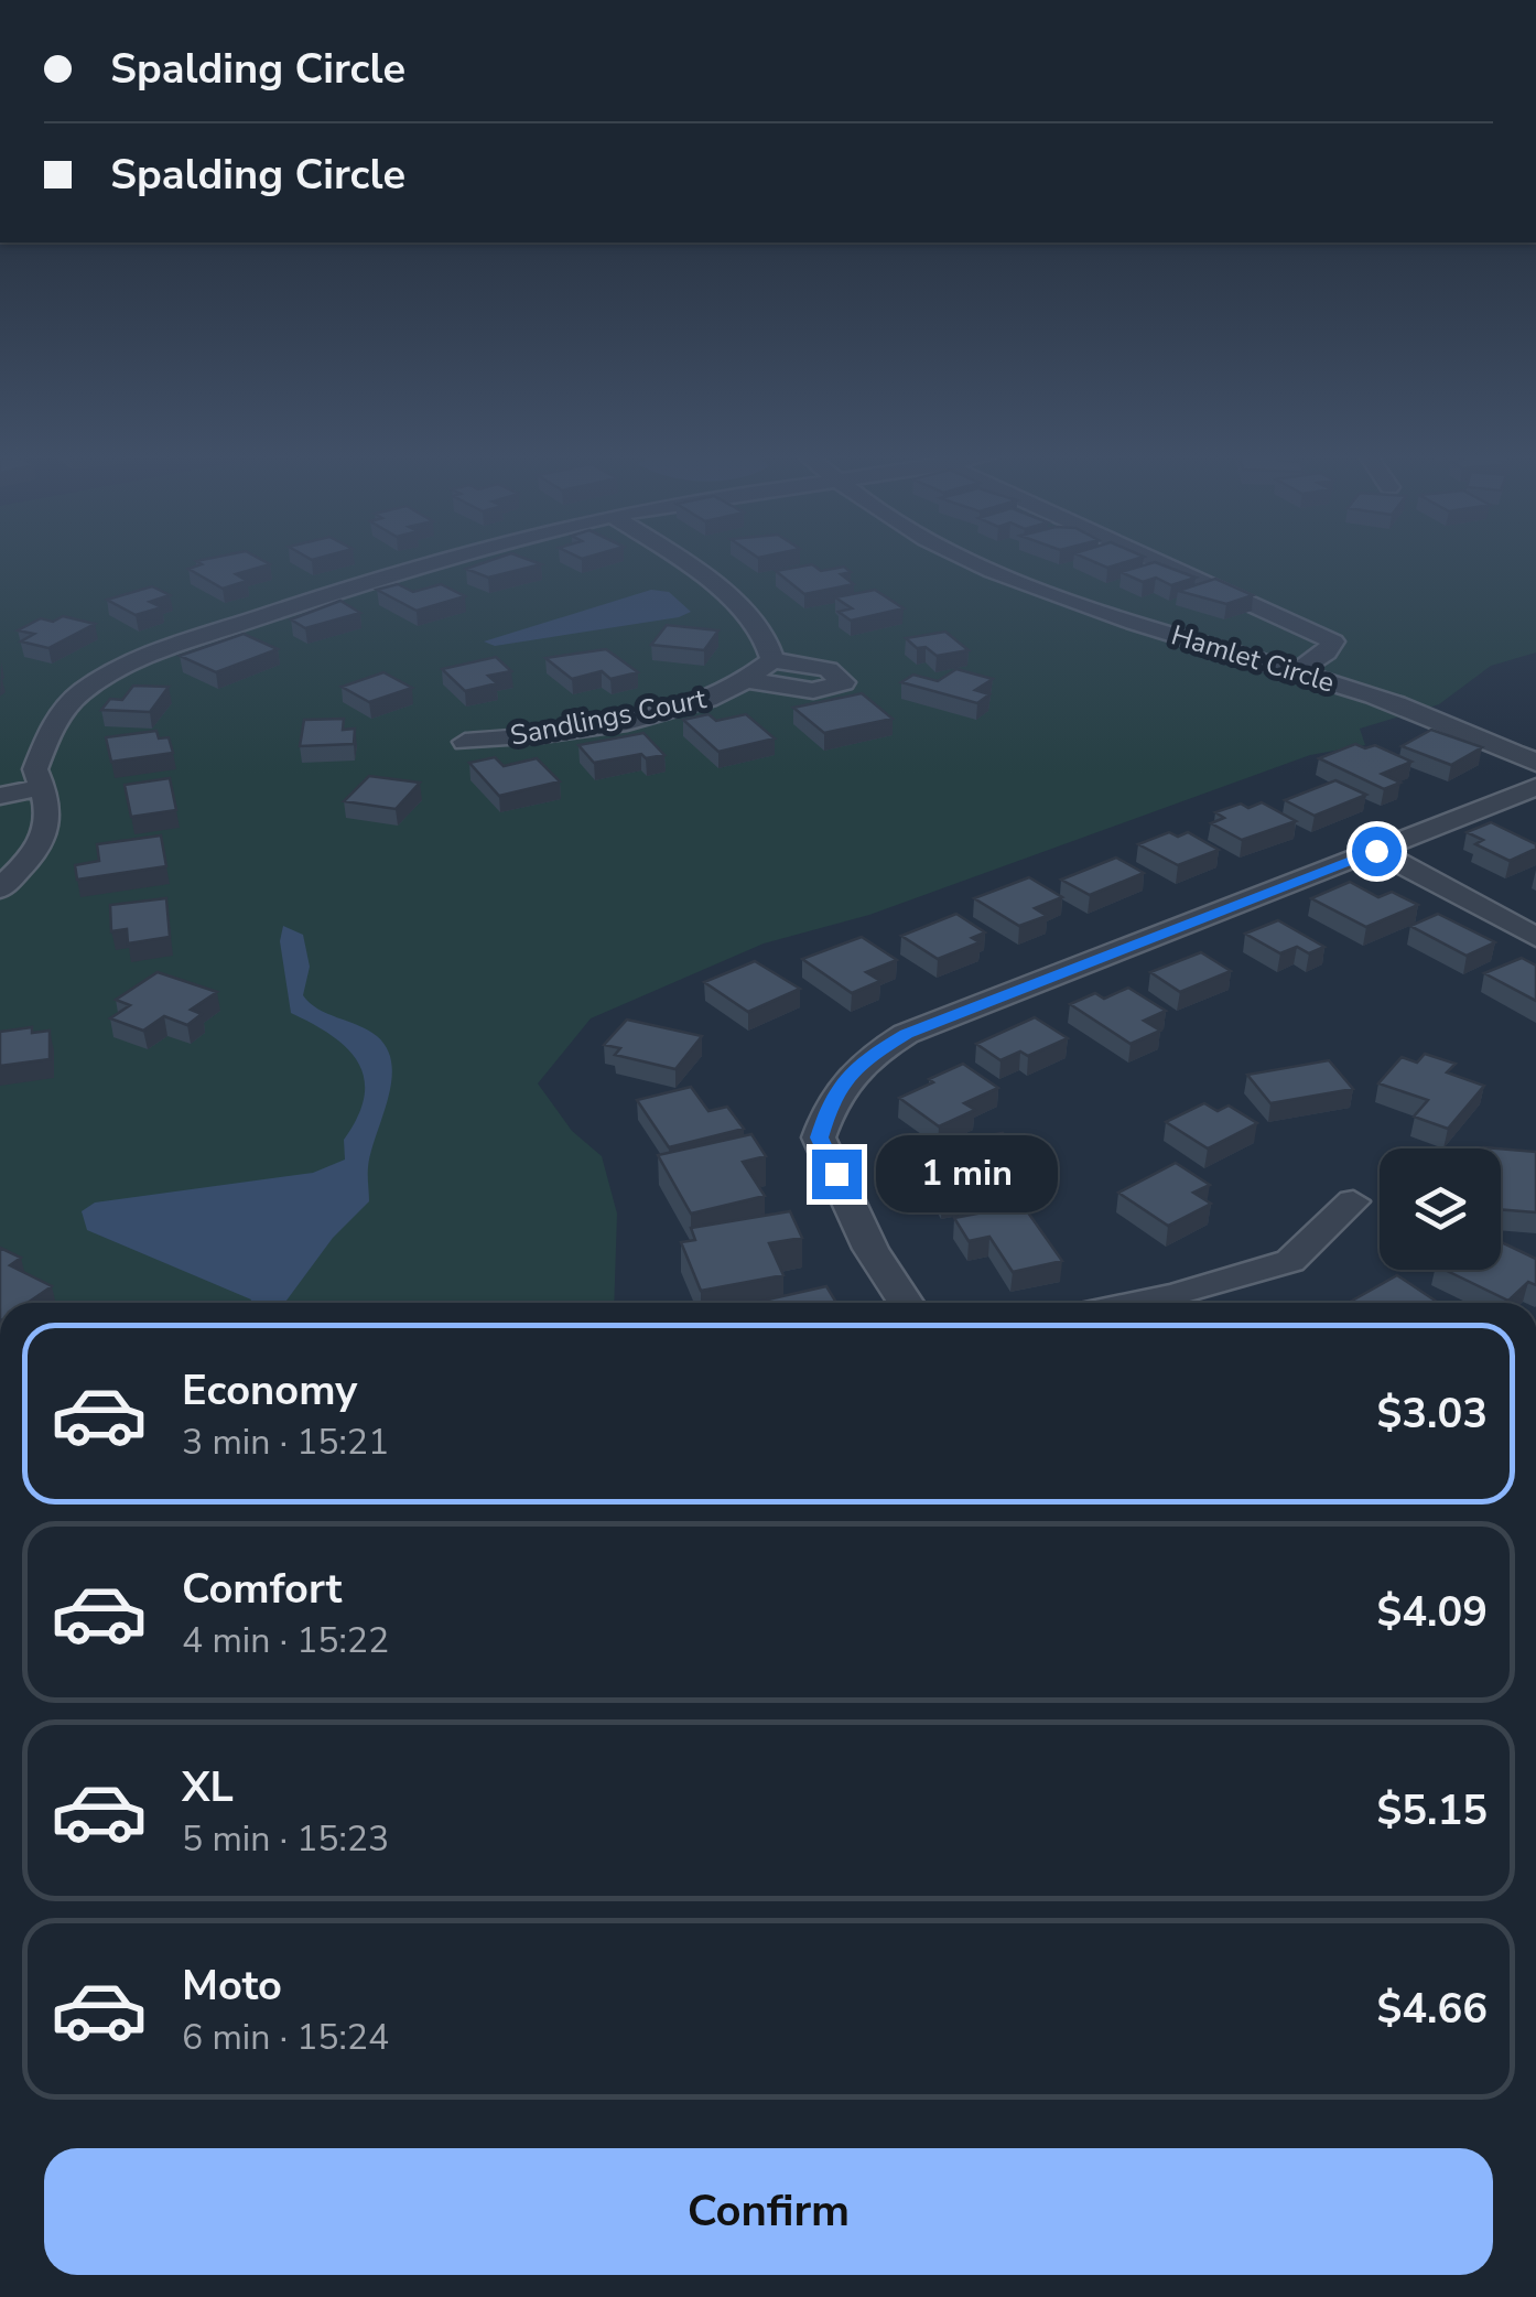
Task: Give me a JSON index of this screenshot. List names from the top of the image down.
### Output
{
  "streets": {
    "street": ["Hamlet Circle", "Sandlings Court"]
  },
  "page": {
    "banner": ["Spalding Circle", "Spalding Circle"],
    "bubble": "1 min",
    "list": [
      {
        "name": "Economy",
        "note": "3 min · 15:21",
        "value": "$3.03"
      },
      {
        "name": "Comfort",
        "note": "4 min · 15:22",
        "value": "$4.09"
      },
      {
        "name": "XL",
        "note": "5 min · 15:23",
        "value": "$5.15"
      },
      {
        "name": "Moto",
        "note": "6 min · 15:24",
        "value": "$4.66"
      }
    ],
    "buttons": "Confirm"
  }
}
